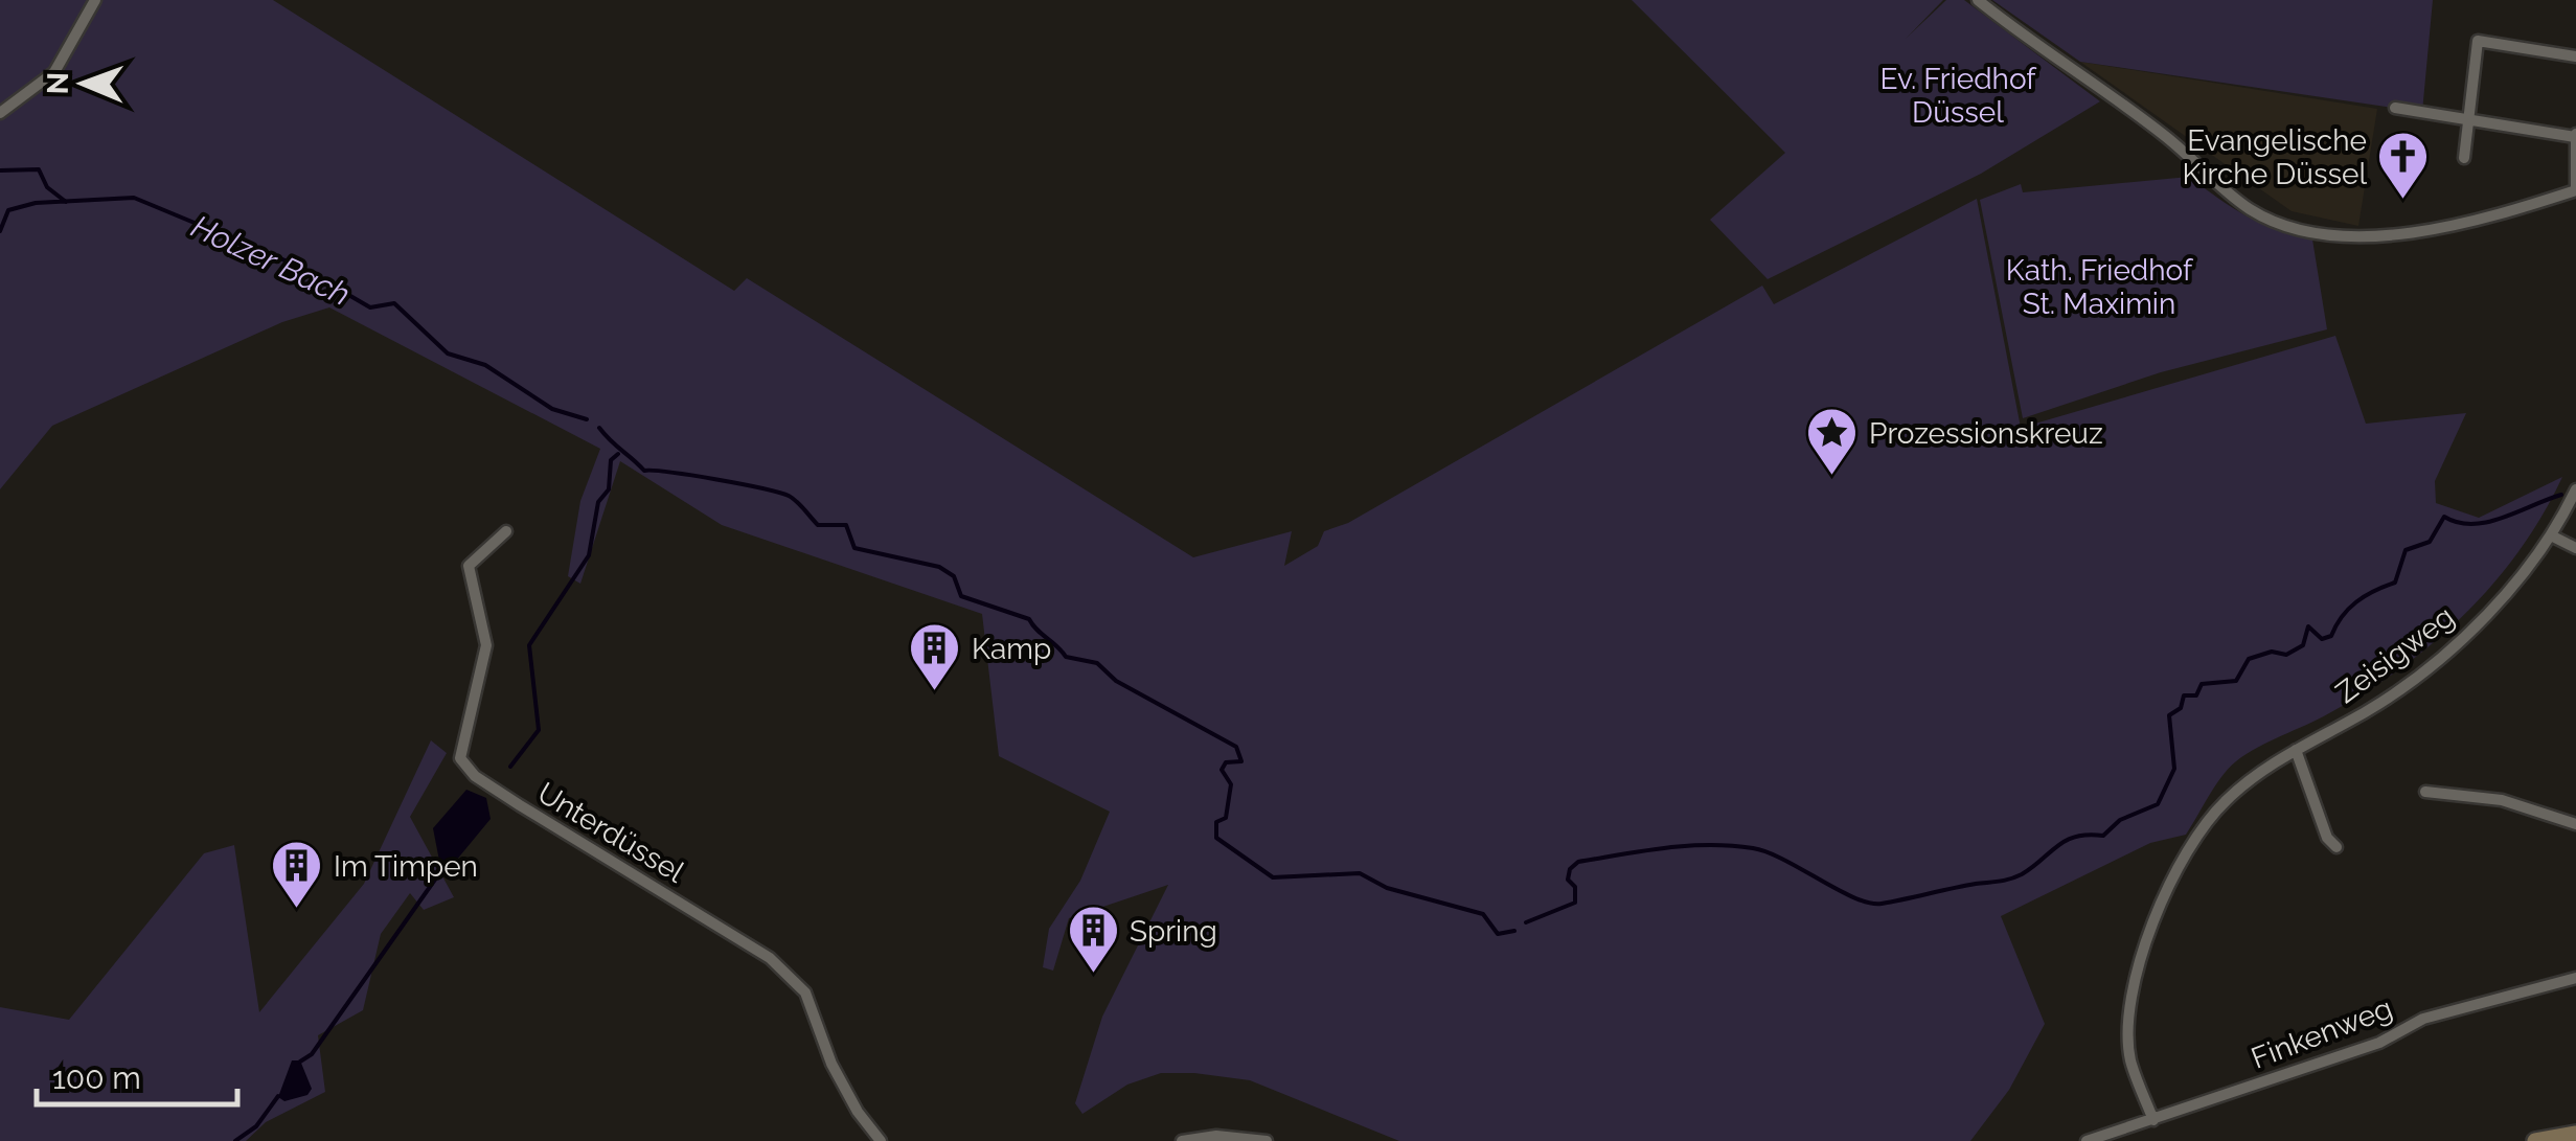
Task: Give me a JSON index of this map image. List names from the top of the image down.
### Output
{
  "streets": {
    "street": ["Zeisigweg", "Unterdüssel", "Finkenweg"]
  },
  "crossings": [
    ["Zeisigweg", "Finkenweg"]
  ],
  "water": ["Holzer Bach"],
  "parks": ["Ev. Friedhof Düssel", "Kath. Friedhof St. Maximin"],
  "places": {
    "church": ["Evangelische Kirche Düssel"],
    "place": ["Prozessionskreuz"],
    "building": ["Kamp", "Im Timpen", "Spring"]
  },
  "scale_bar": "100 m",
  "north": "left"
}
